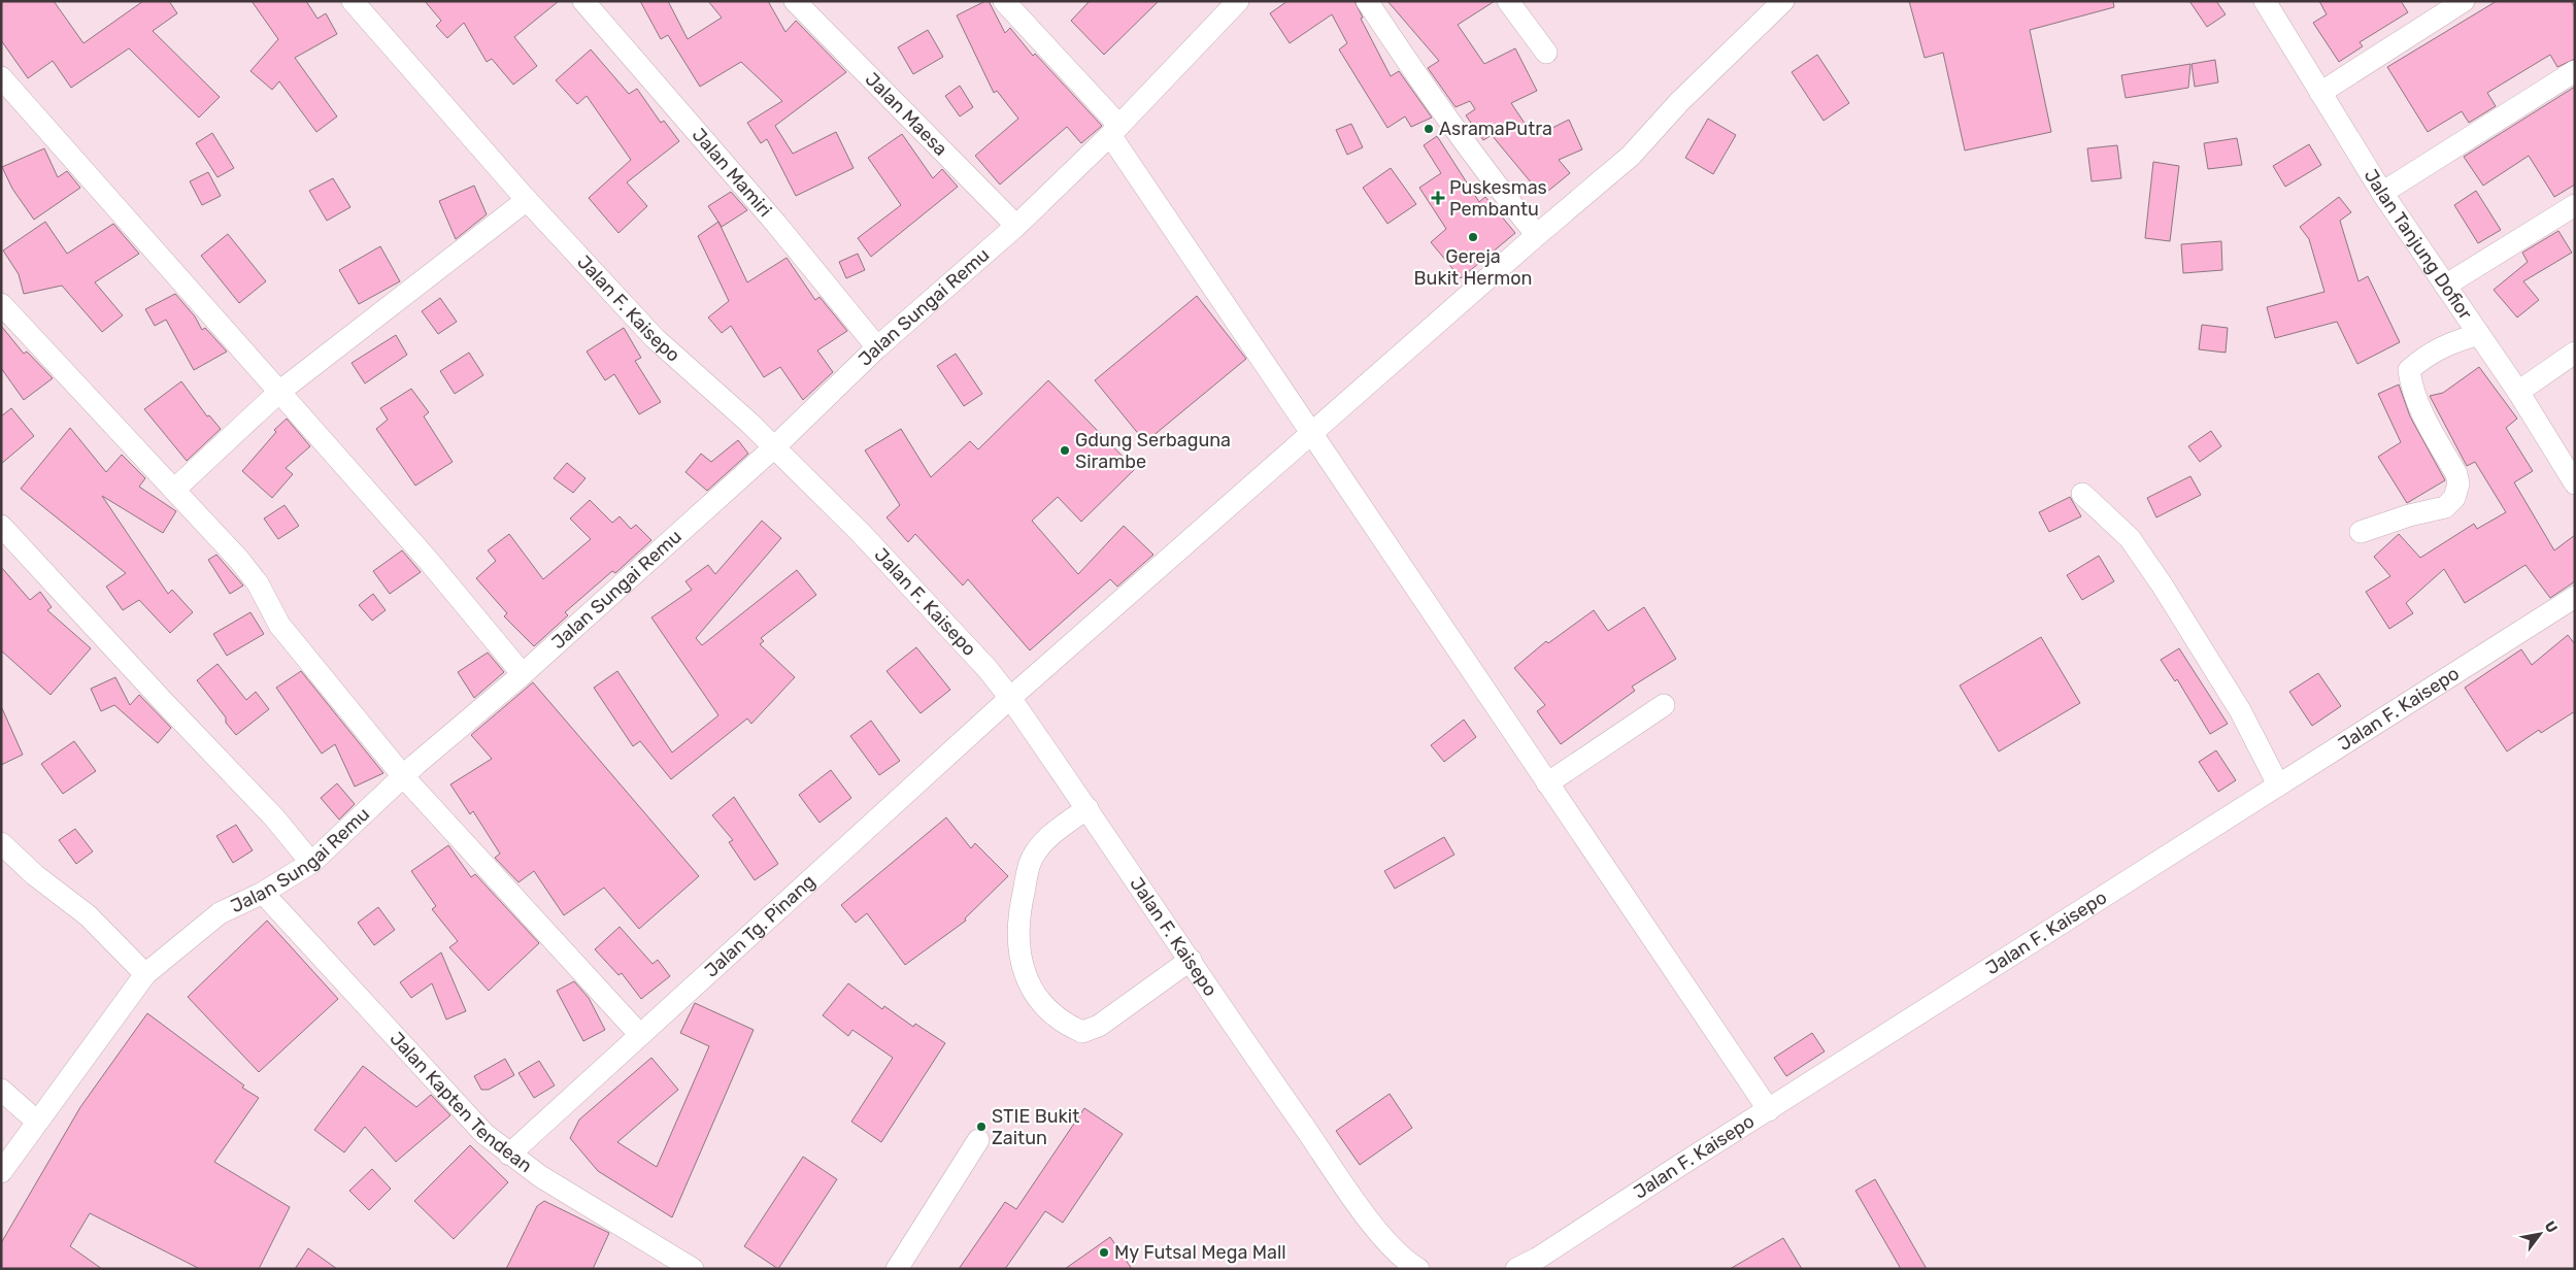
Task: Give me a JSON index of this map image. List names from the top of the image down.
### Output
{
  "streets": {
    "street": [
      "Jalan Maesa",
      "Jalan Mamiri",
      "Jalan Tanjung Dofior",
      "Jalan Sungai Remu",
      "Jalan F. Kaisepo",
      "Jalan Tg. Pinang",
      "Jalan Kapten Tendean"
    ]
  },
  "crossings": [
    ["Jalan Maesa", "Jalan Sungai Remu"],
    ["Jalan Mamiri", "Jalan Sungai Remu"],
    ["Jalan Sungai Remu", "Jalan F. Kaisepo"],
    ["Jalan Sungai Remu", "Jalan Kapten Tendean"],
    ["Jalan F. Kaisepo", "Jalan Tg. Pinang"],
    ["Jalan Tg. Pinang", "Jalan Kapten Tendean"]
  ],
  "places": {
    "other": [
      "AsramaPutra",
      "Gereja Bukit Hermon",
      "Gdung Serbaguna Sirambe",
      "STIE Bukit Zaitun",
      "My Futsal Mega Mall"
    ],
    "health": ["Puskesmas Pembantu"]
  },
  "north": "top right"
}
